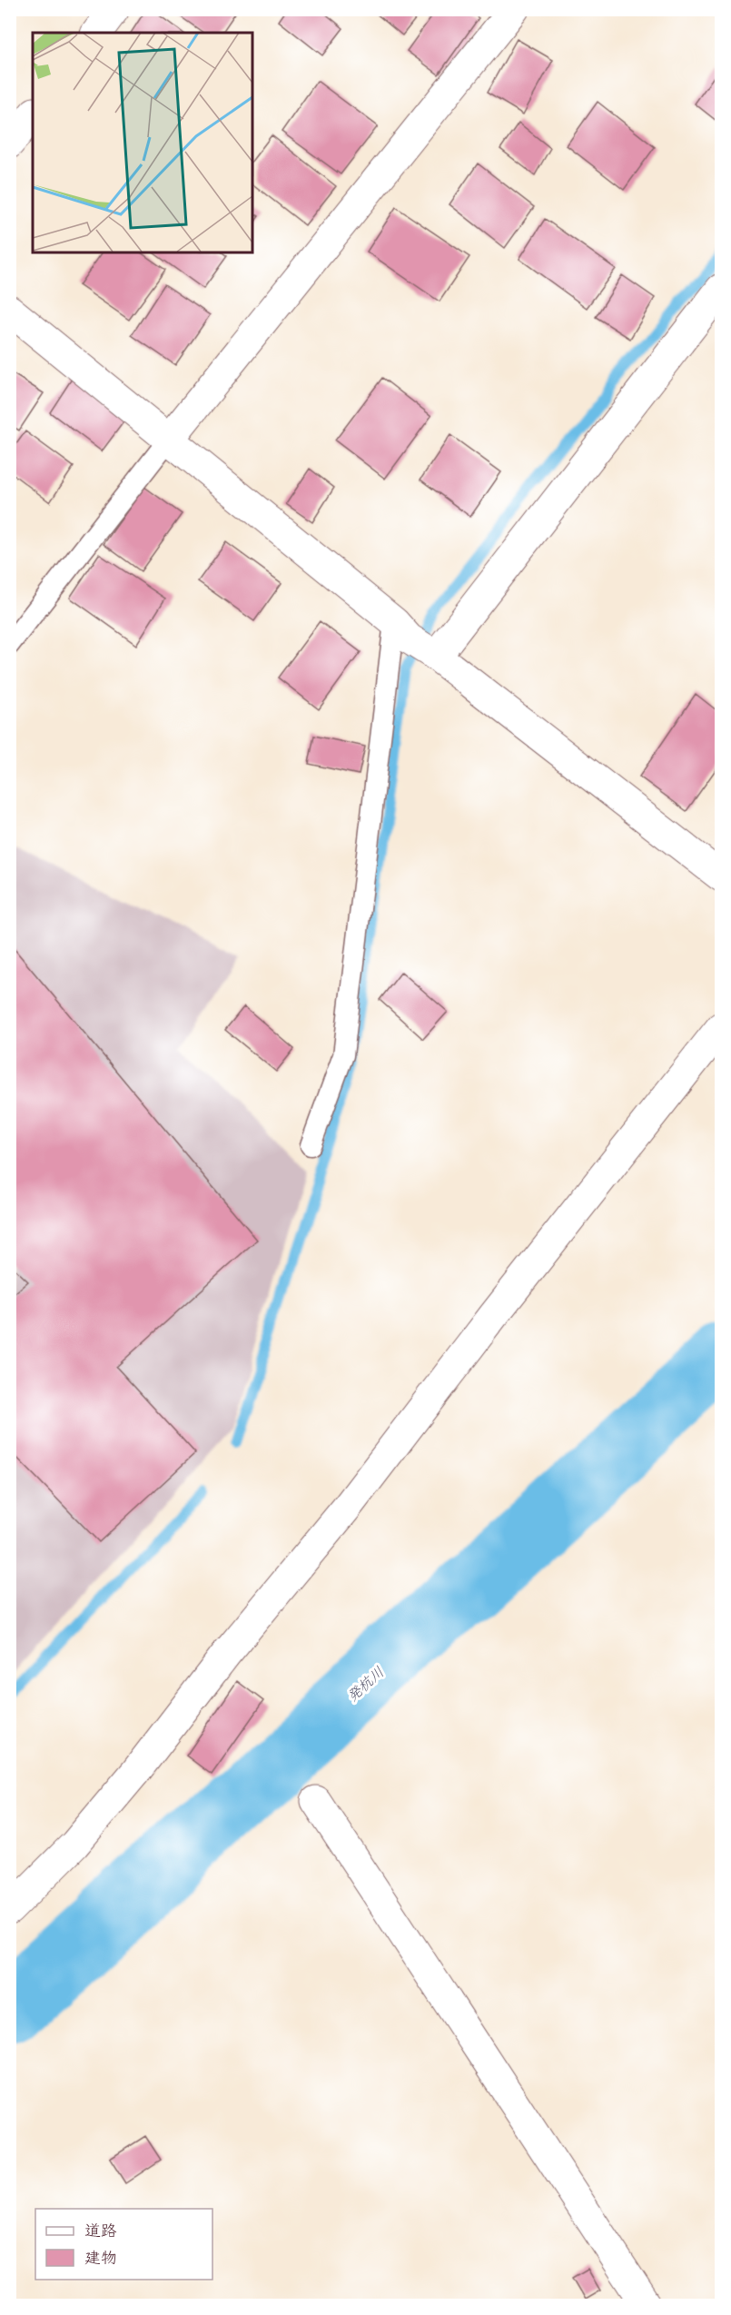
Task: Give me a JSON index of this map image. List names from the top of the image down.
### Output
{
  "water": ["発杭川"],
  "legend": ["道路", "建物"]
}
